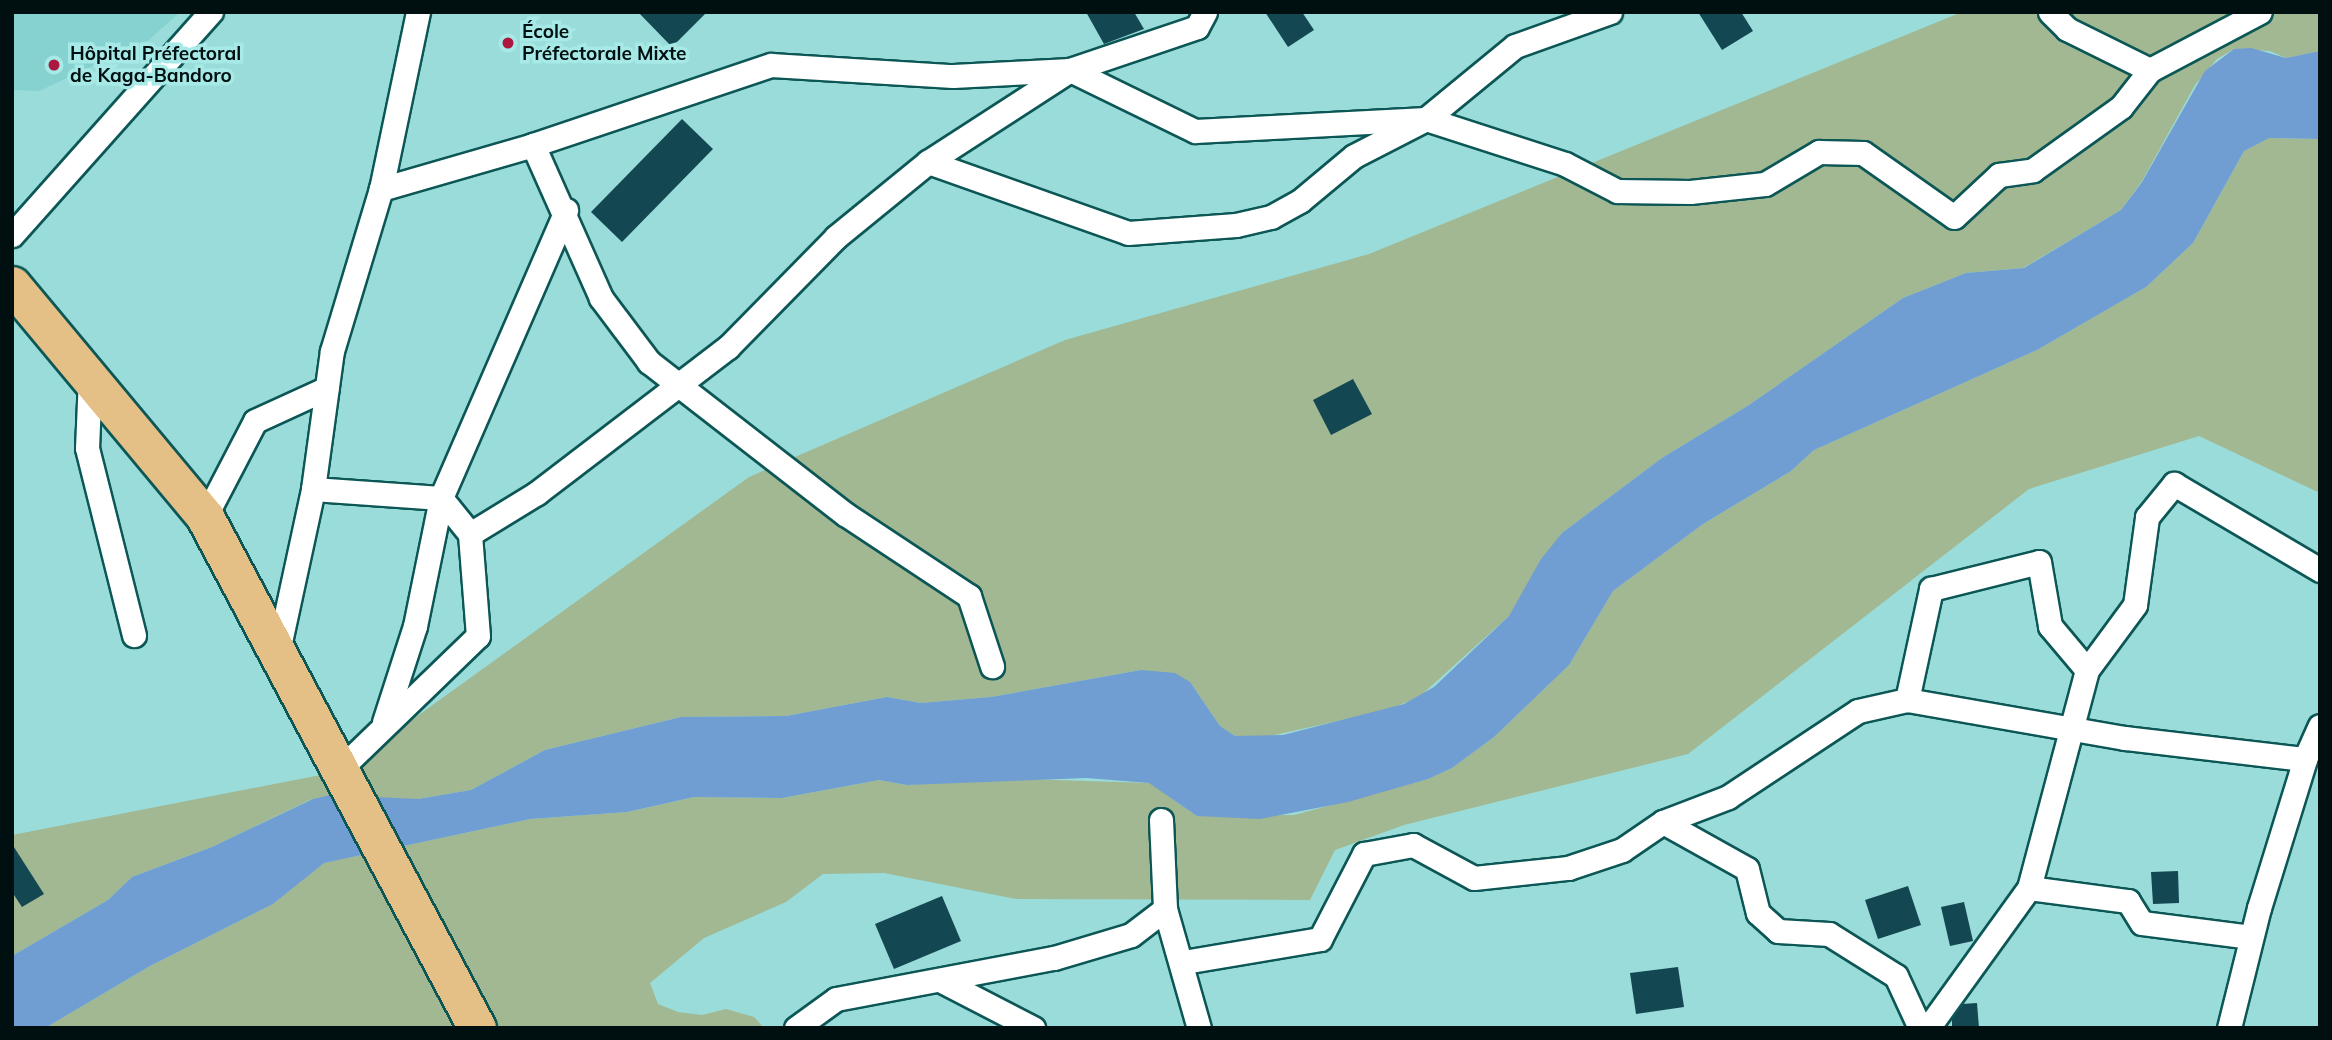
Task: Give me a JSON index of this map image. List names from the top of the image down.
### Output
{
  "places": ["École Préfectorale Mixte", "Hôpital Préfectoral de Kaga-Bandoro"]
}
